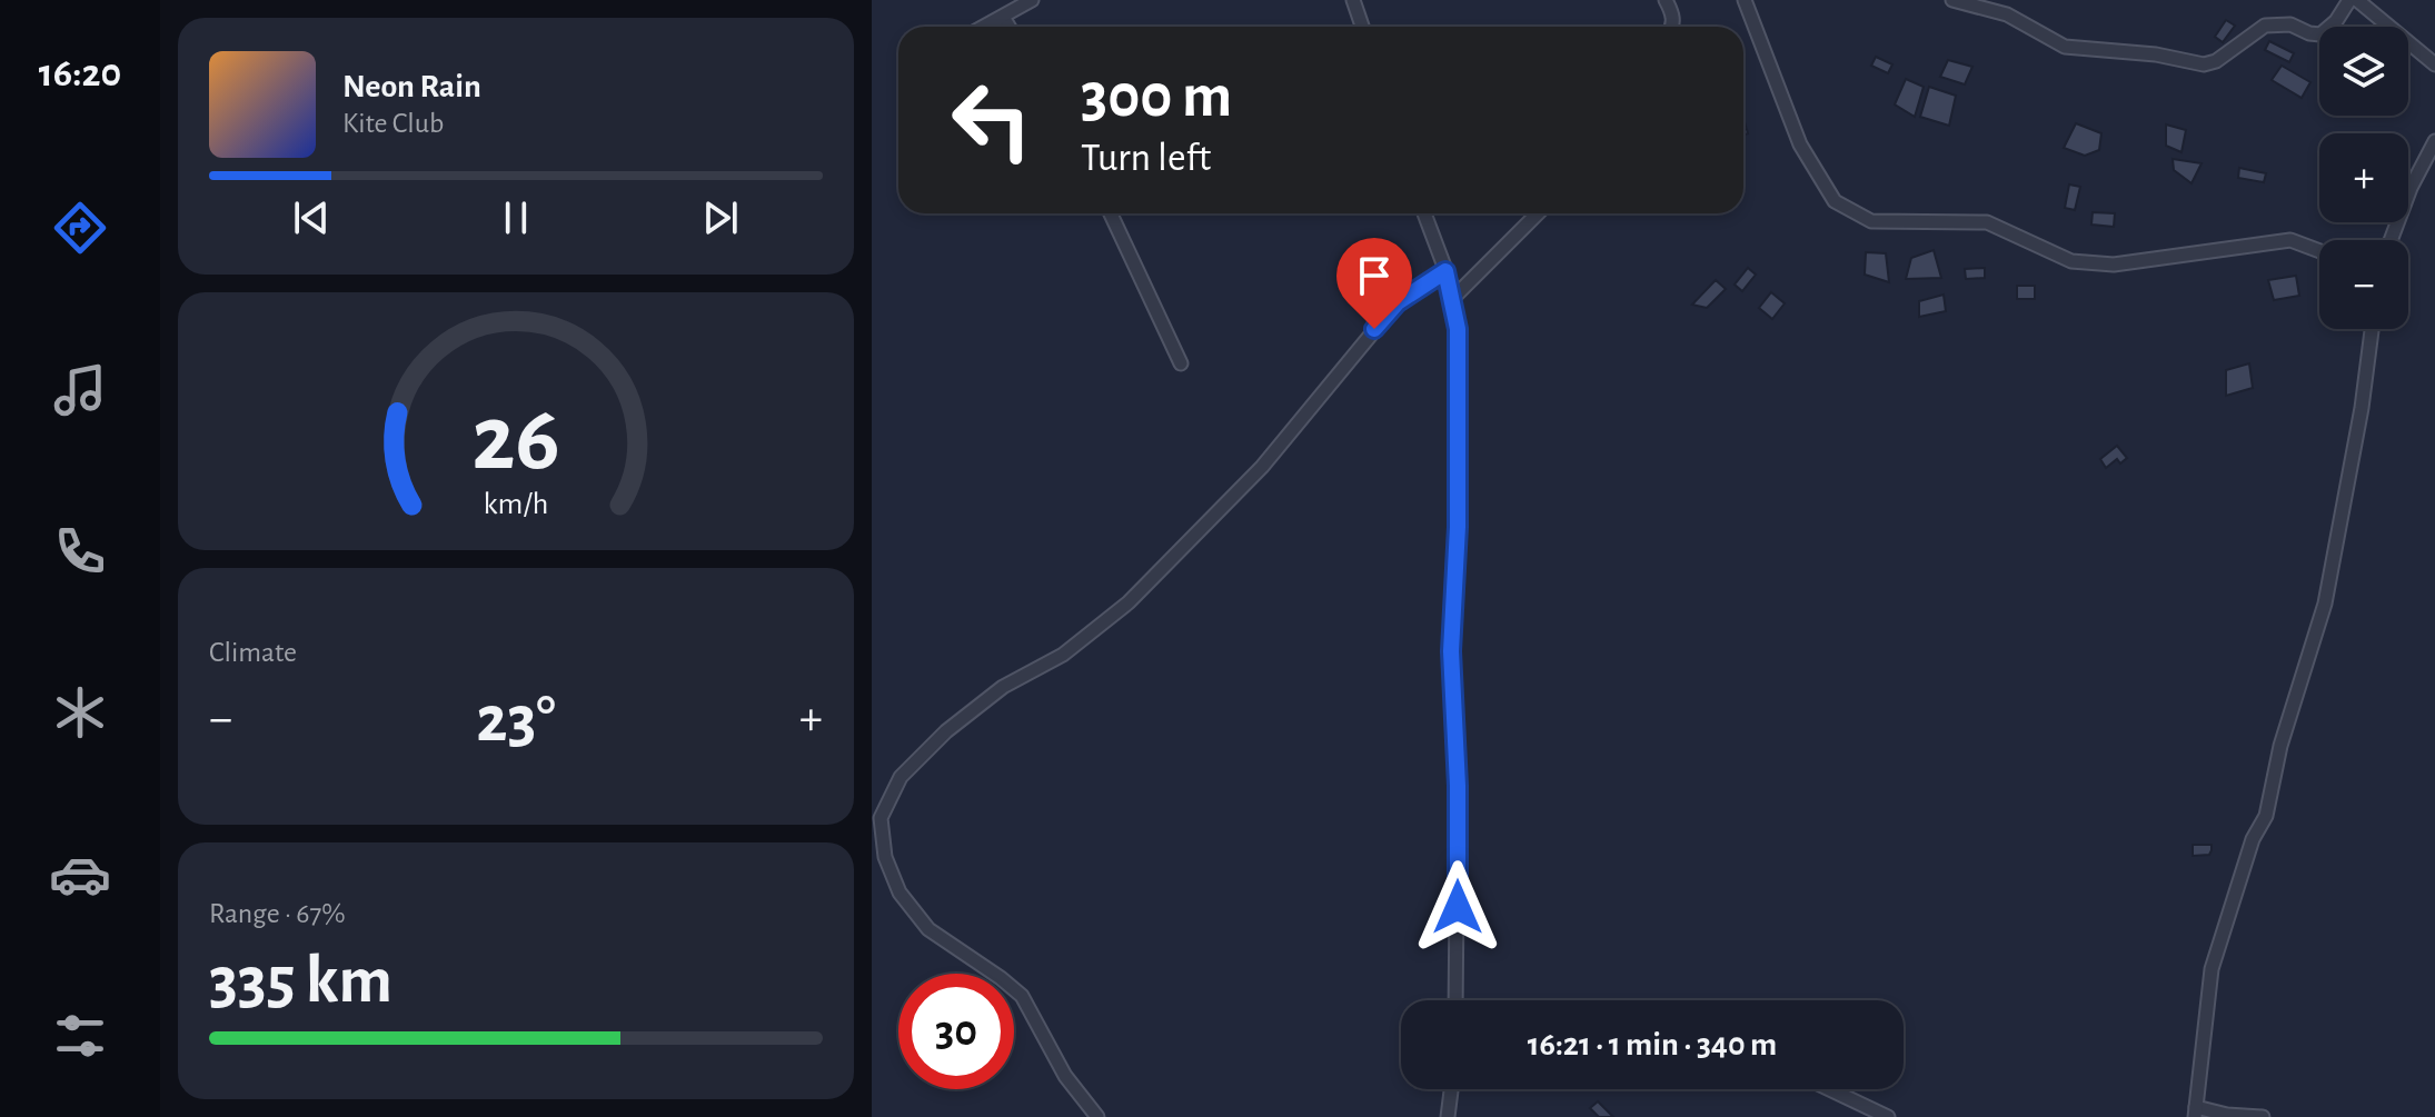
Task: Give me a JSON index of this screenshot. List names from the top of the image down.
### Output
{
  "page": {
    "tabs": "16:20",
    "map_buttons": ["+", "−"],
    "turn": ["300 m", "Turn left"],
    "song": ["Neon Rain", "Kite Club"],
    "tile": [
      "Climate",
      ["Range · 67%", "335 km"]
    ],
    "heat": ["−", "23°", "+"],
    "limit": "30",
    "trip": "16:21 · 1 min · 340 m",
    "gauge": ["26", "km/h"]
  }
}
